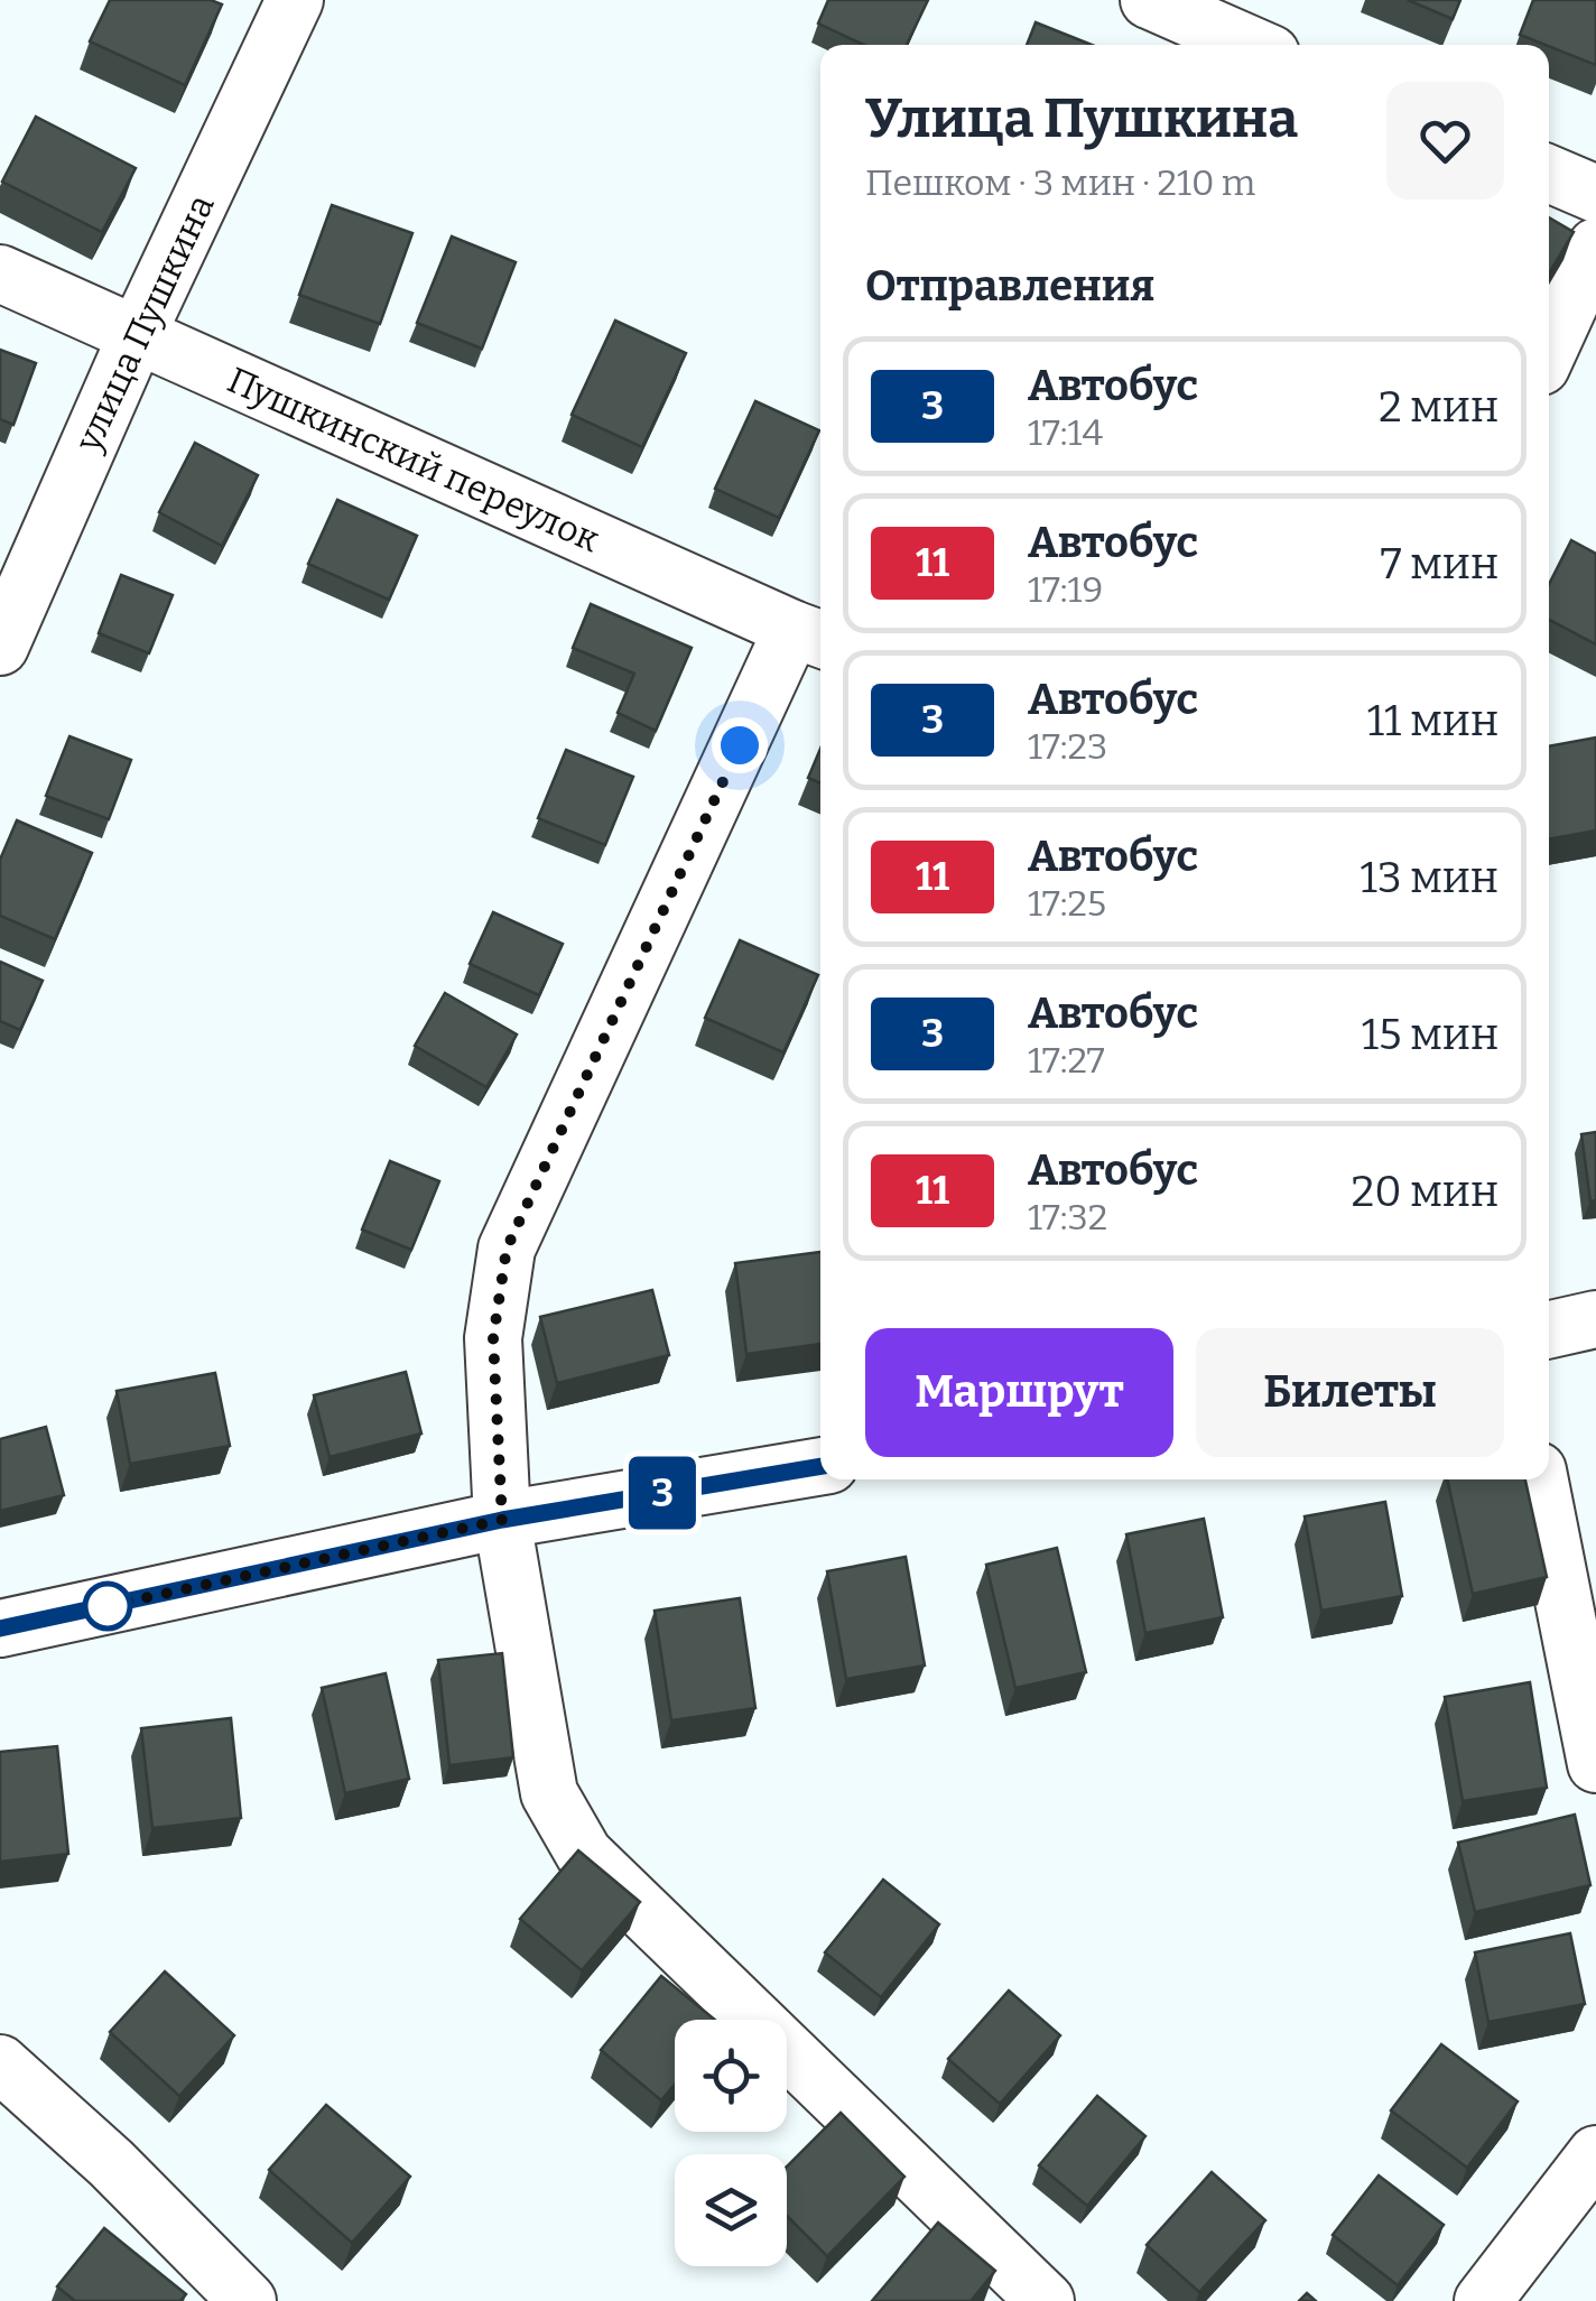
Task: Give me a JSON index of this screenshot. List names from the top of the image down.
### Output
{
  "streets": {
    "street": ["улица Пушкина", "Пушкинский переулок"]
  },
  "crossings": [
    ["улица Пушкина", "Пушкинский переулок"]
  ],
  "lines": ["bus line 3"],
  "page": {
    "on_map": "3",
    "heading": [
      ["Улица Пушкина", "Пешком · 3 мин · 210 m"],
      "Отправления"
    ],
    "list": [
      {
        "mark": "3",
        "name": "Автобус",
        "note": "17:14",
        "value": "2 мин"
      },
      {
        "mark": "11",
        "name": "Автобус",
        "note": "17:19",
        "value": "7 мин"
      },
      {
        "mark": "3",
        "name": "Автобус",
        "note": "17:23",
        "value": "11 мин"
      },
      {
        "mark": "11",
        "name": "Автобус",
        "note": "17:25",
        "value": "13 мин"
      },
      {
        "mark": "3",
        "name": "Автобус",
        "note": "17:27",
        "value": "15 мин"
      },
      {
        "mark": "11",
        "name": "Автобус",
        "note": "17:32",
        "value": "20 мин"
      }
    ],
    "buttons": ["Маршрут", "Билеты"]
  }
}
